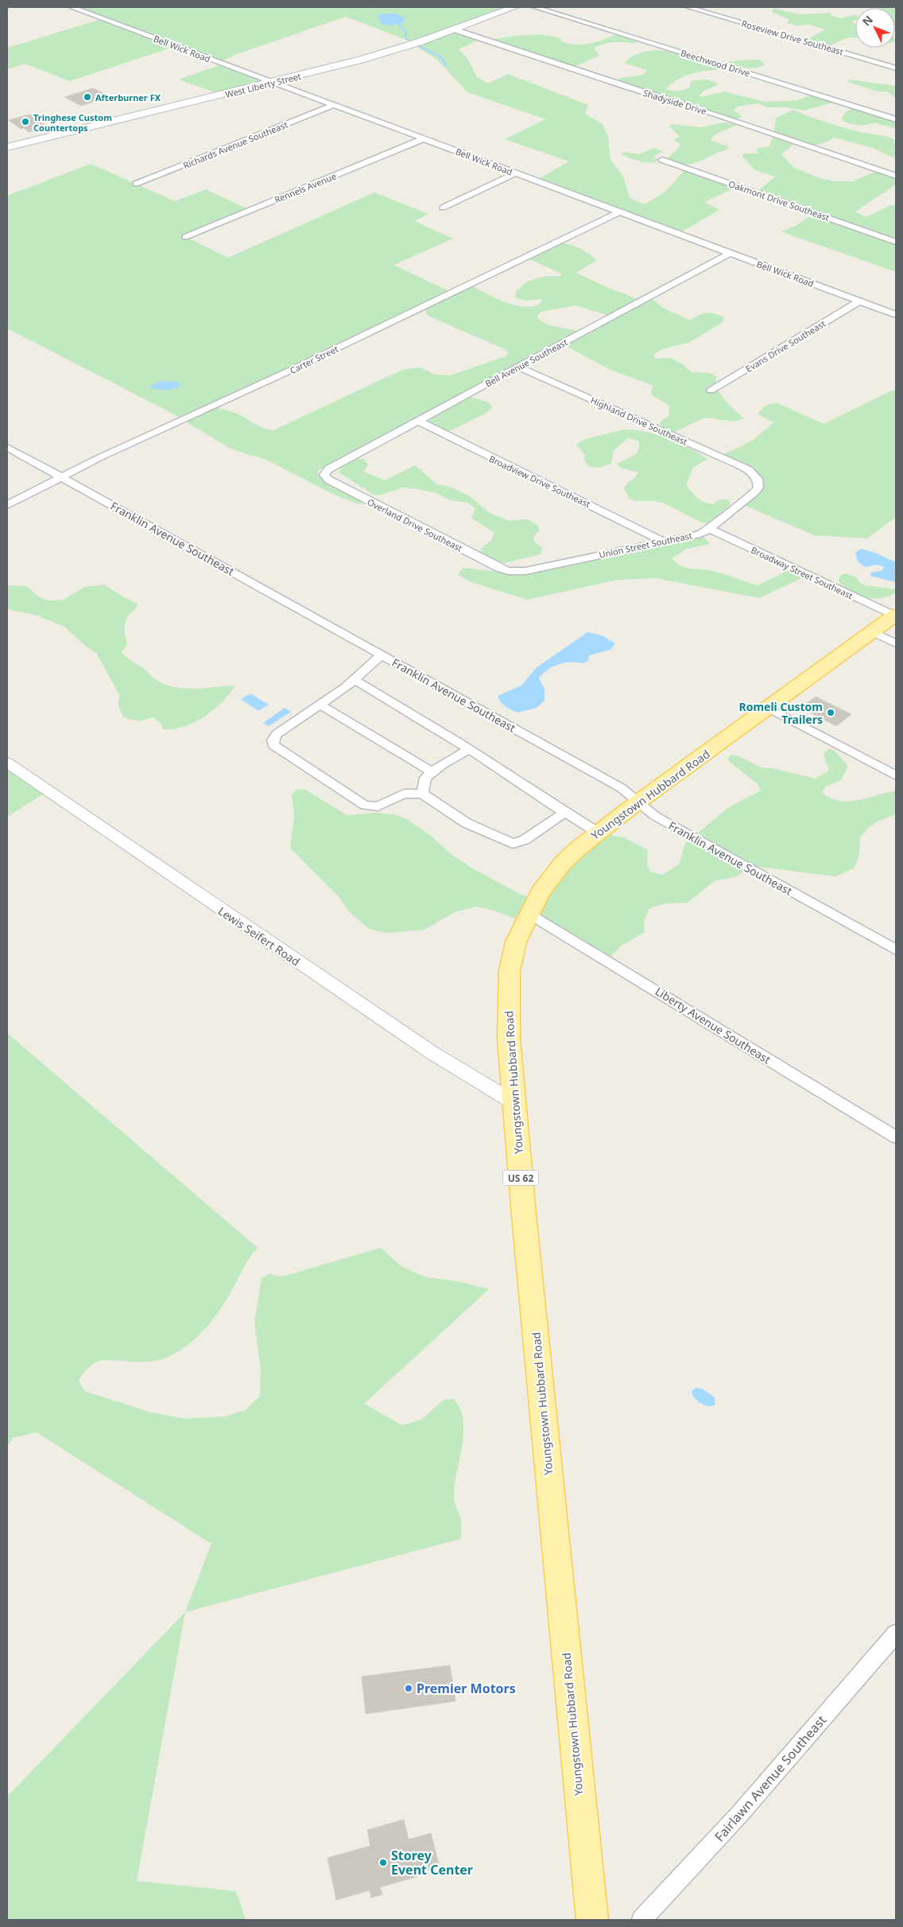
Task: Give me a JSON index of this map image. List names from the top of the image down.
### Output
{
  "streets": {
    "main road": ["West Liberty Street", "Youngstown Hubbard Road", "US 62"],
    "street": [
      "Roseview Drive Southeast",
      "Bell Wick Road",
      "Beechwood Drive",
      "Shadyside Drive",
      "Richards Avenue Southeast",
      "Rennels Avenue",
      "Oakmont Drive Southeast",
      "Evans Drive Southeast",
      "Carter Street",
      "Bell Avenue Southeast",
      "Highland Drive Southeast",
      "Broadview Drive Southeast",
      "Overland Drive Southeast",
      "Franklin Avenue Southeast",
      "Union Street Southeast",
      "Broadway Street Southeast",
      "Lewis Seifert Road",
      "Liberty Avenue Southeast",
      "Fairlawn Avenue Southeast"
    ]
  },
  "crossings": [
    ["Bell Wick Road", "West Liberty Street"],
    ["Bell Wick Road", "Richards Avenue Southeast"],
    ["Bell Wick Road", "Rennels Avenue"],
    ["Bell Wick Road", "Evans Drive Southeast"],
    ["Bell Wick Road", "Carter Street"],
    ["Bell Wick Road", "Bell Avenue Southeast"],
    ["West Liberty Street", "Shadyside Drive"],
    ["Carter Street", "Franklin Avenue Southeast"],
    ["Bell Avenue Southeast", "Highland Drive Southeast"],
    ["Bell Avenue Southeast", "Broadview Drive Southeast"],
    ["Bell Avenue Southeast", "Overland Drive Southeast"],
    ["Highland Drive Southeast", "Union Street Southeast"],
    ["Broadview Drive Southeast", "Union Street Southeast"],
    ["Overland Drive Southeast", "Union Street Southeast"],
    ["Franklin Avenue Southeast", "Youngstown Hubbard Road"],
    ["Union Street Southeast", "Broadway Street Southeast"],
    ["Broadway Street Southeast", "Youngstown Hubbard Road"],
    ["Youngstown Hubbard Road", "Lewis Seifert Road"],
    ["Youngstown Hubbard Road", "Liberty Avenue Southeast"]
  ],
  "places": [
    "Afterburner FX",
    "Tringhese Custom Countertops",
    "Romeli Custom Trailers",
    "Premier Motors",
    "Storey Event Center"
  ],
  "north": "top left"
}
